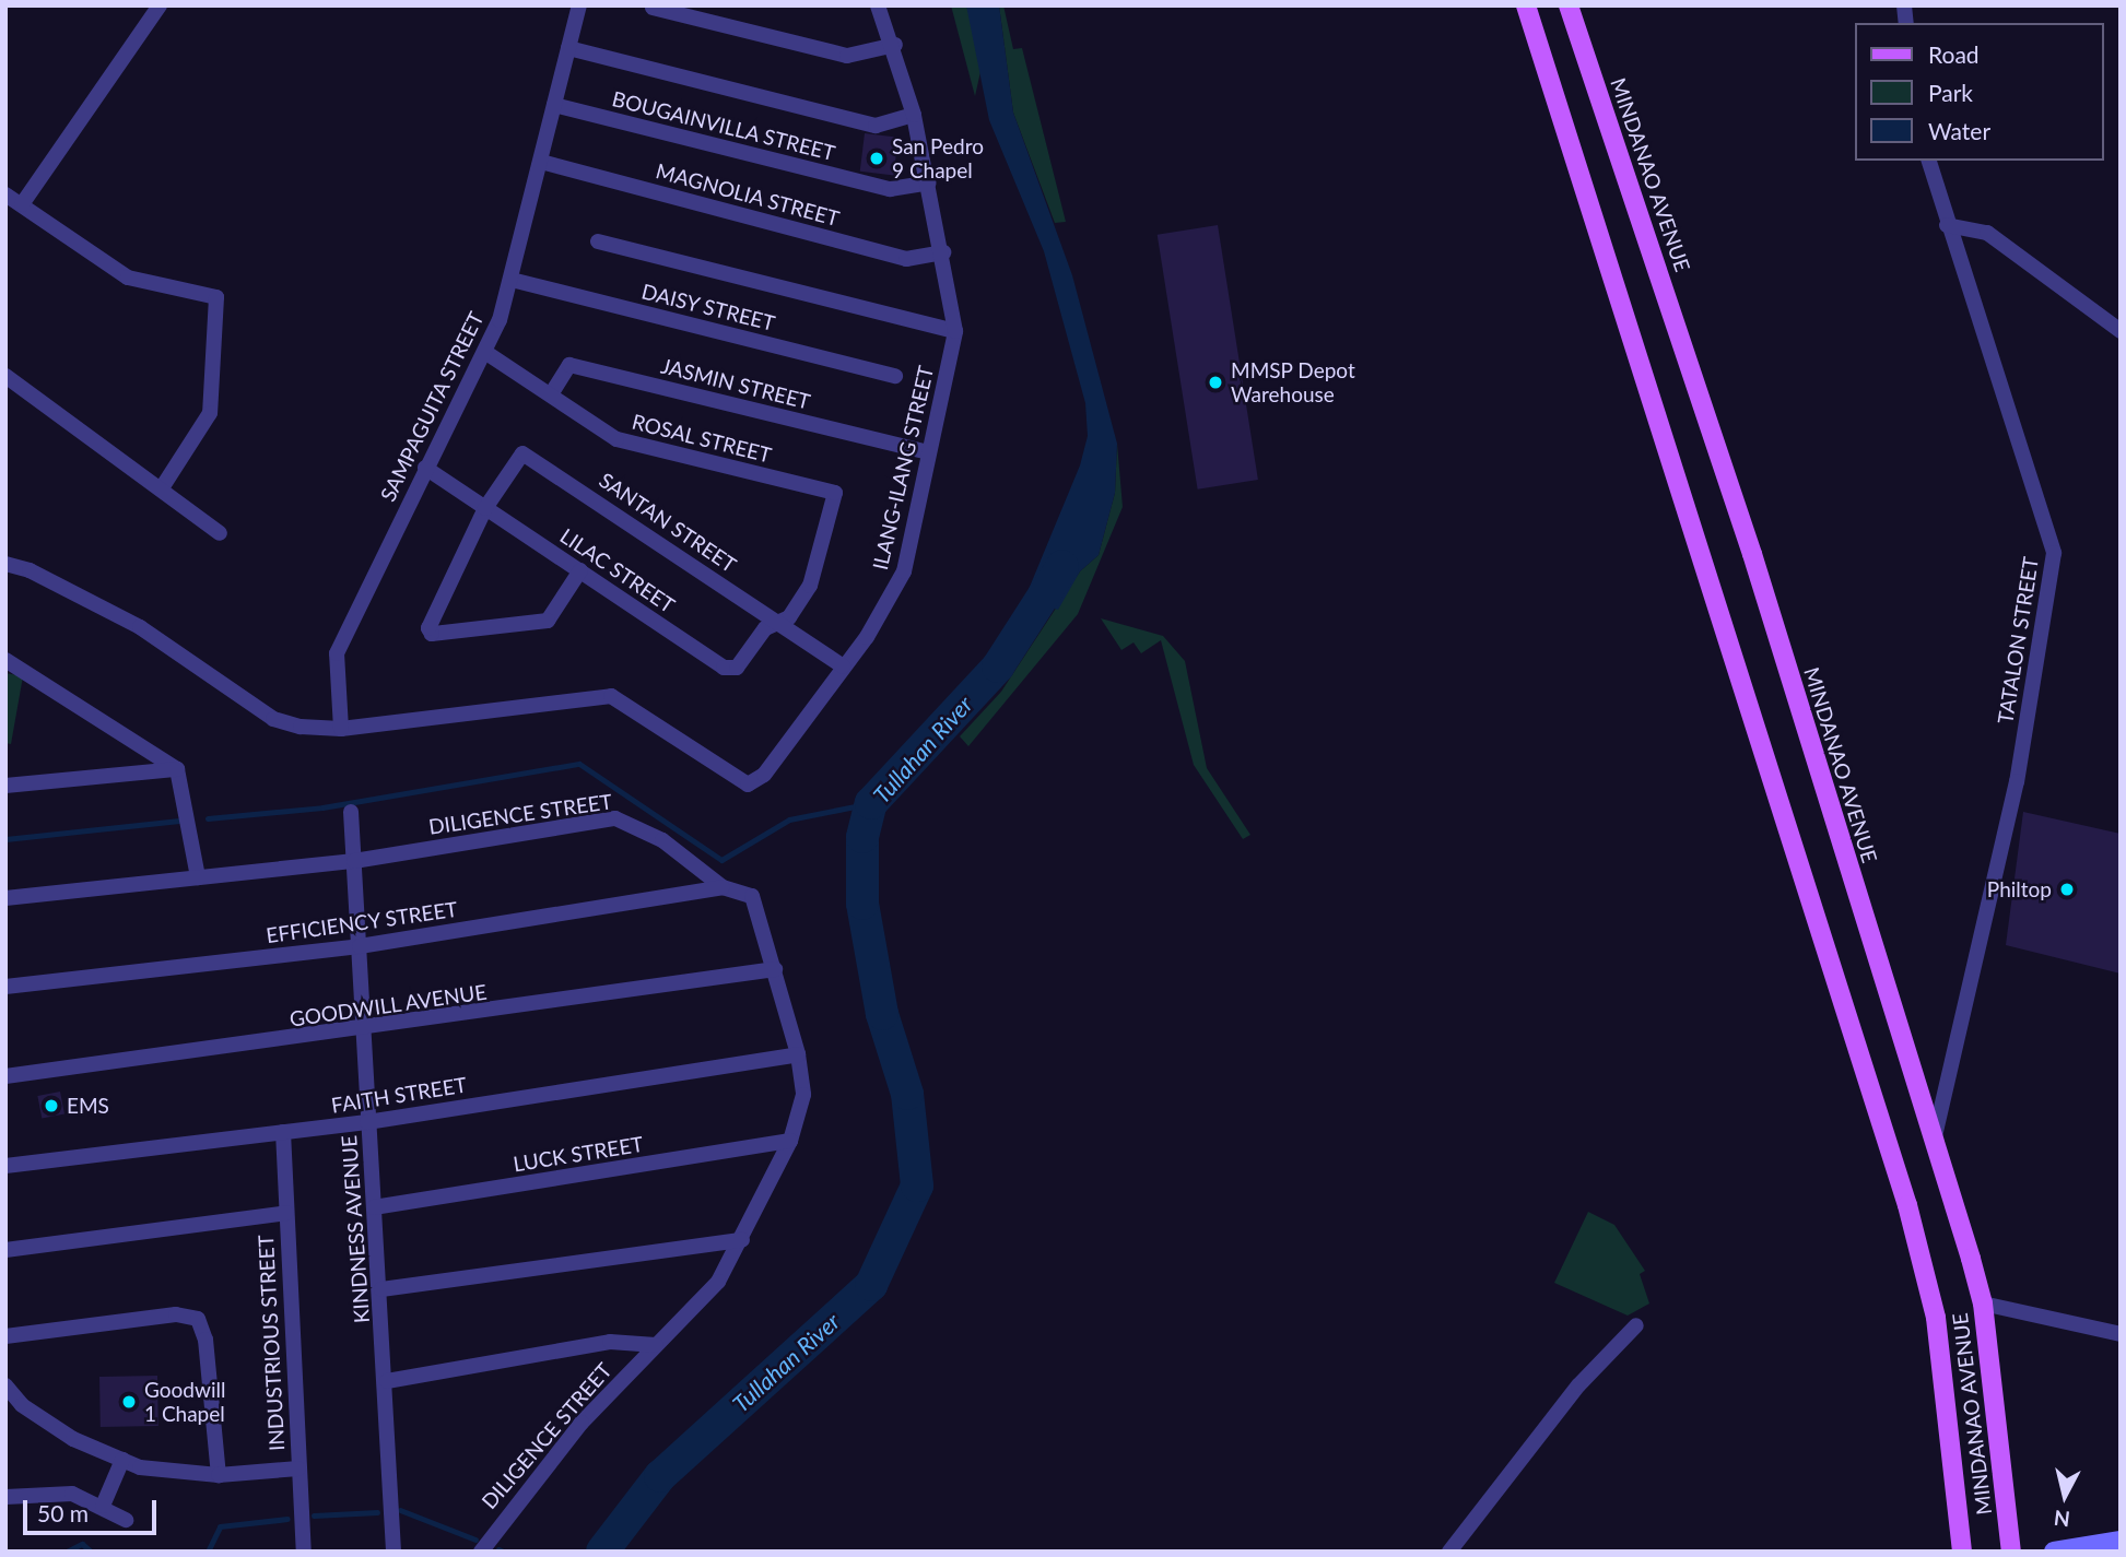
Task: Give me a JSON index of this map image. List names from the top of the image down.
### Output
{
  "streets": {
    "main road": ["MINDANAO AVENUE"],
    "street": [
      "BOUGAINVILLA STREET",
      "MAGNOLIA STREET",
      "DAISY STREET",
      "JASMIN STREET",
      "SAMPAGUITA STREET",
      "ROSAL STREET",
      "ILANG-ILANG STREET",
      "SANTAN STREET",
      "LILAC STREET",
      "TATALON STREET",
      "DILIGENCE STREET",
      "EFFICIENCY STREET",
      "GOODWILL AVENUE",
      "FAITH STREET",
      "LUCK STREET",
      "KINDNESS AVENUE",
      "INDUSTRIOUS STREET"
    ]
  },
  "crossings": [
    ["BOUGAINVILLA STREET", "SAMPAGUITA STREET"],
    ["BOUGAINVILLA STREET", "ILANG-ILANG STREET"],
    ["MINDANAO AVENUE", "TATALON STREET"],
    ["MAGNOLIA STREET", "SAMPAGUITA STREET"],
    ["MAGNOLIA STREET", "ILANG-ILANG STREET"],
    ["DAISY STREET", "SAMPAGUITA STREET"],
    ["JASMIN STREET", "ROSAL STREET"],
    ["JASMIN STREET", "ILANG-ILANG STREET"],
    ["SAMPAGUITA STREET", "ROSAL STREET"],
    ["SAMPAGUITA STREET", "ILANG-ILANG STREET"],
    ["SAMPAGUITA STREET", "LILAC STREET"],
    ["ROSAL STREET", "LILAC STREET"],
    ["ILANG-ILANG STREET", "SANTAN STREET"],
    ["SANTAN STREET", "LILAC STREET"],
    ["DILIGENCE STREET", "EFFICIENCY STREET"],
    ["DILIGENCE STREET", "GOODWILL AVENUE"],
    ["DILIGENCE STREET", "FAITH STREET"],
    ["DILIGENCE STREET", "LUCK STREET"],
    ["DILIGENCE STREET", "KINDNESS AVENUE"],
    ["EFFICIENCY STREET", "KINDNESS AVENUE"],
    ["GOODWILL AVENUE", "KINDNESS AVENUE"],
    ["FAITH STREET", "KINDNESS AVENUE"],
    ["FAITH STREET", "INDUSTRIOUS STREET"],
    ["LUCK STREET", "KINDNESS AVENUE"]
  ],
  "water": ["Tullahan River"],
  "places": [
    "San Pedro 9 Chapel",
    "MMSP Depot Warehouse",
    "Philtop",
    "EMS",
    "Goodwill 1 Chapel"
  ],
  "legend": ["Road", "Park", "Water"],
  "scale_bar": "50 m",
  "north": "bottom"
}
